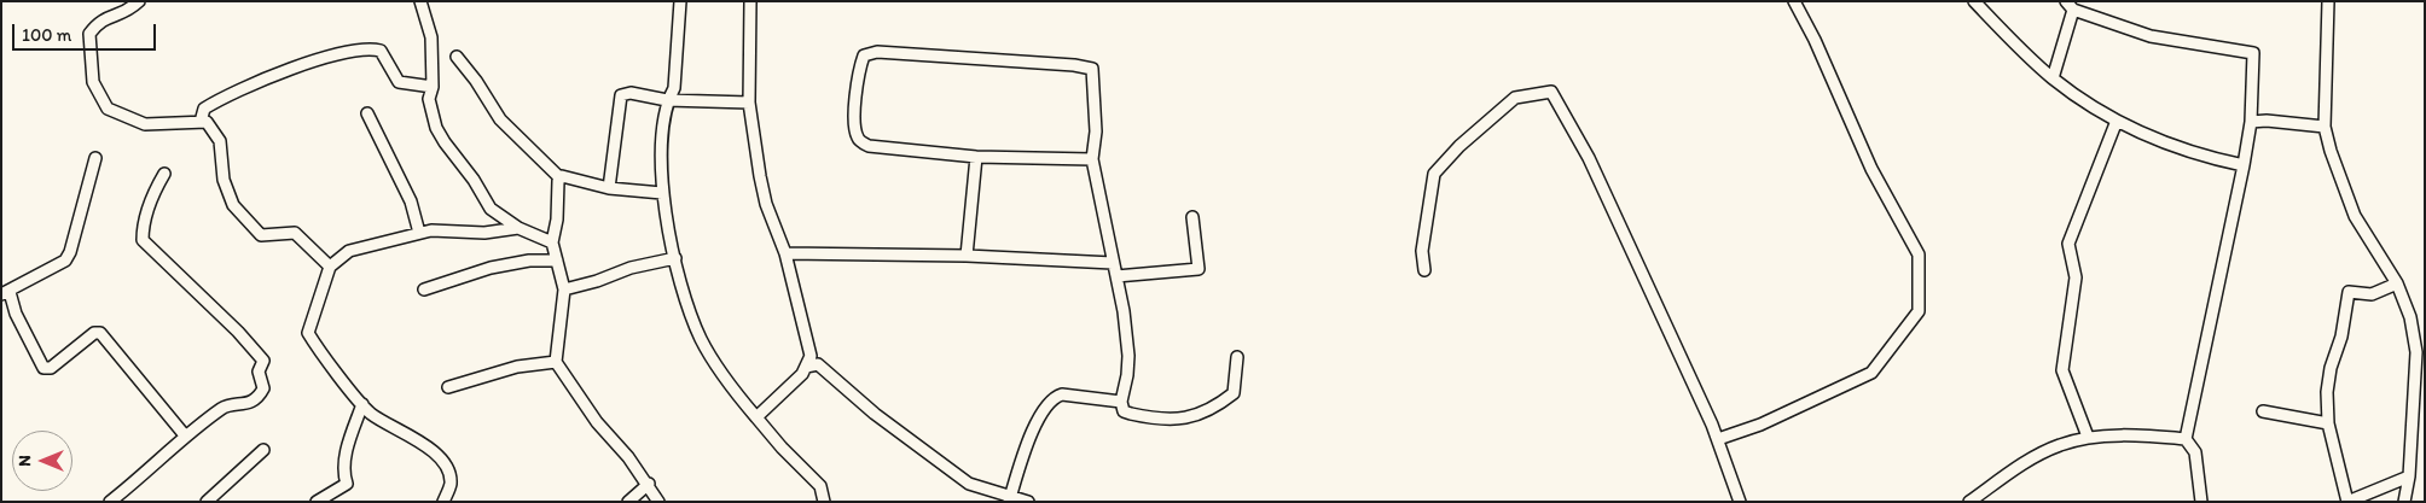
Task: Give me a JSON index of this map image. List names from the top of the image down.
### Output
{
  "scale_bar": "100 m",
  "north": "left"
}
